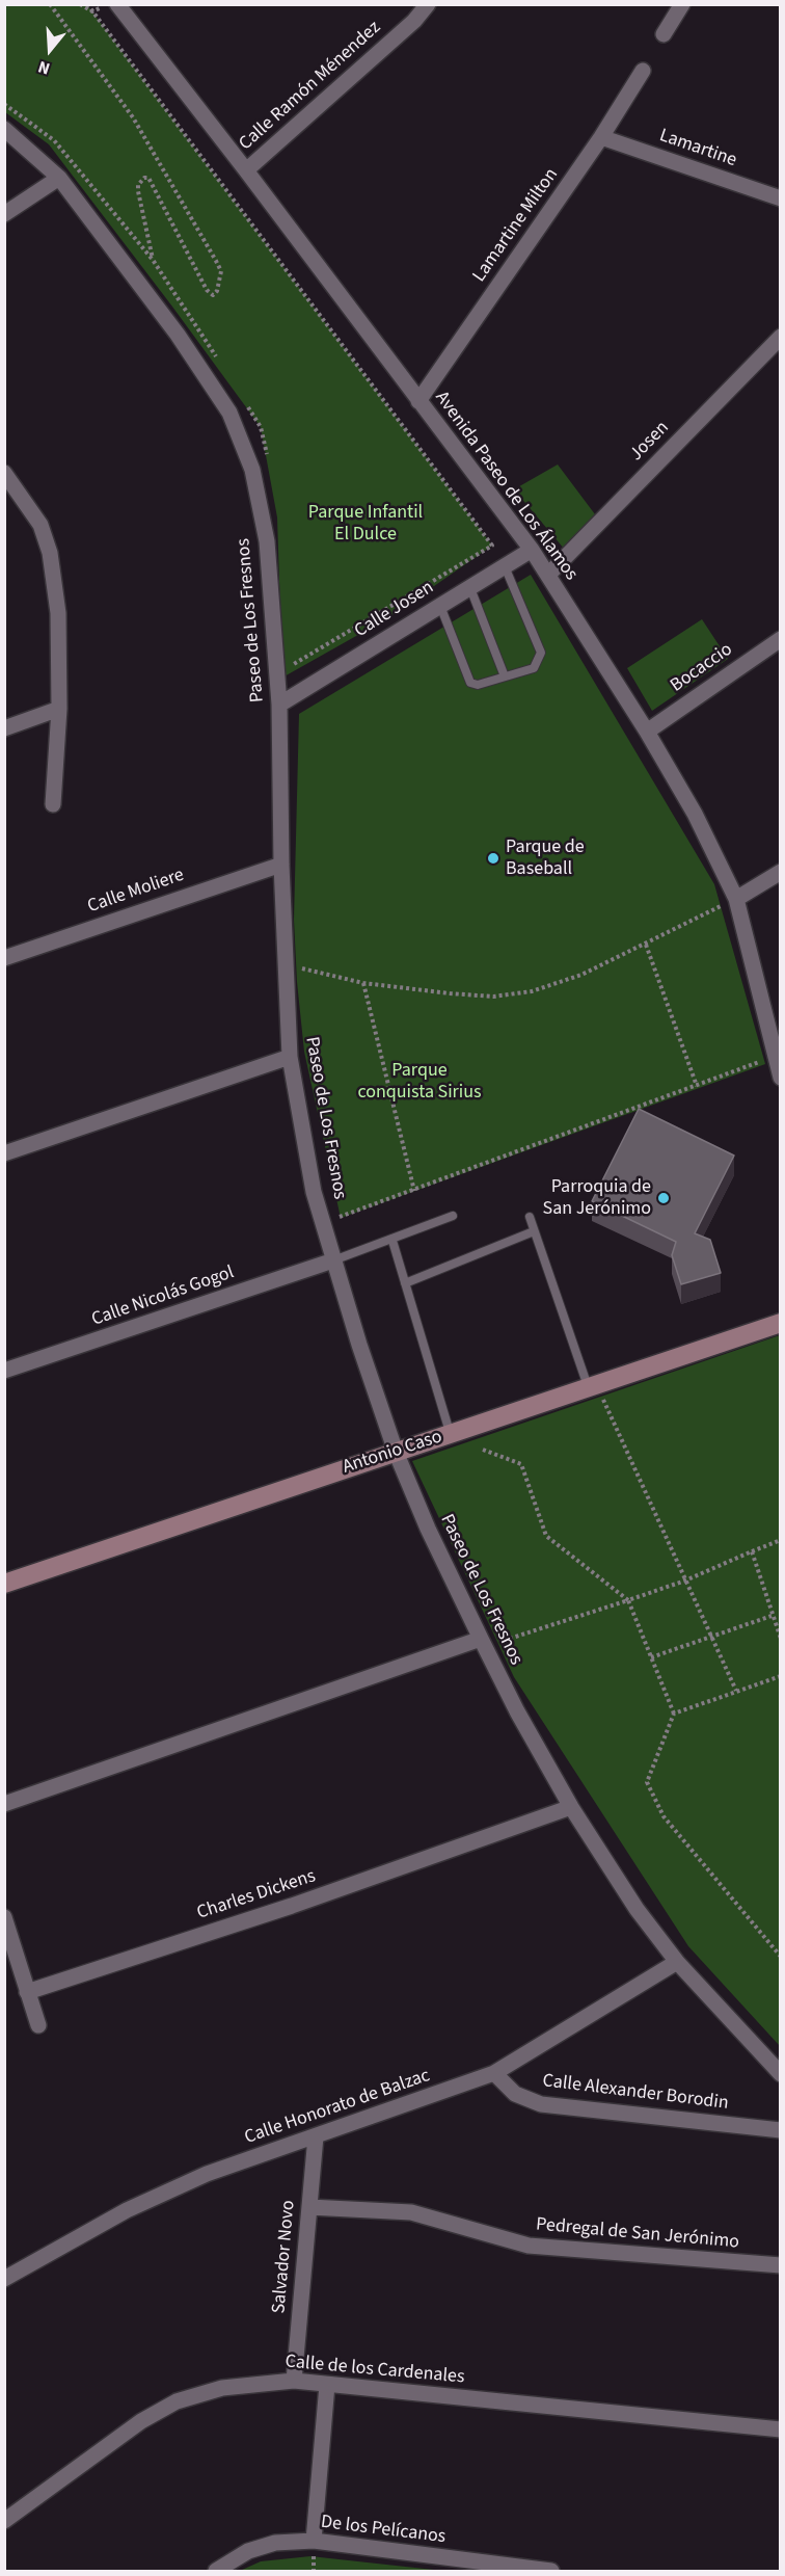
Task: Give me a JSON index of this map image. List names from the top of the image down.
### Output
{
  "streets": {
    "street": [
      "Calle Ramón Ménendez",
      "Lamartine",
      "Lamartine Milton",
      "Josen",
      "Avenida Paseo de Los Álamos",
      "Calle Josen",
      "Paseo de Los Fresnos",
      "Bocaccio",
      "Calle Moliere",
      "Calle Nicolás Gogol",
      "Antonio Caso",
      "Charles Dickens",
      "Calle Alexander Borodin",
      "Calle Honorato de Balzac",
      "Pedregal de San Jerónimo",
      "Salvador Novo",
      "Calle de los Cardenales",
      "De los Pelícanos"
    ]
  },
  "crossings": [
    ["Calle Ramón Ménendez", "Avenida Paseo de Los Álamos"],
    ["Lamartine", "Lamartine Milton"],
    ["Lamartine Milton", "Avenida Paseo de Los Álamos"],
    ["Josen", "Avenida Paseo de Los Álamos"],
    ["Avenida Paseo de Los Álamos", "Calle Josen"],
    ["Avenida Paseo de Los Álamos", "Bocaccio"],
    ["Calle Josen", "Paseo de Los Fresnos"],
    ["Paseo de Los Fresnos", "Calle Moliere"],
    ["Paseo de Los Fresnos", "Calle Nicolás Gogol"],
    ["Paseo de Los Fresnos", "Antonio Caso"],
    ["Paseo de Los Fresnos", "Charles Dickens"],
    ["Paseo de Los Fresnos", "Calle Honorato de Balzac"],
    ["Calle Alexander Borodin", "Calle Honorato de Balzac"],
    ["Calle Honorato de Balzac", "Salvador Novo"],
    ["Pedregal de San Jerónimo", "Salvador Novo"],
    ["Salvador Novo", "Calle de los Cardenales"]
  ],
  "parks": ["Parque Infantil El Dulce", "Parque conquista Sirius"],
  "places": ["Parque de Baseball", "Parroquia de San Jerónimo"],
  "north": "bottom"
}
